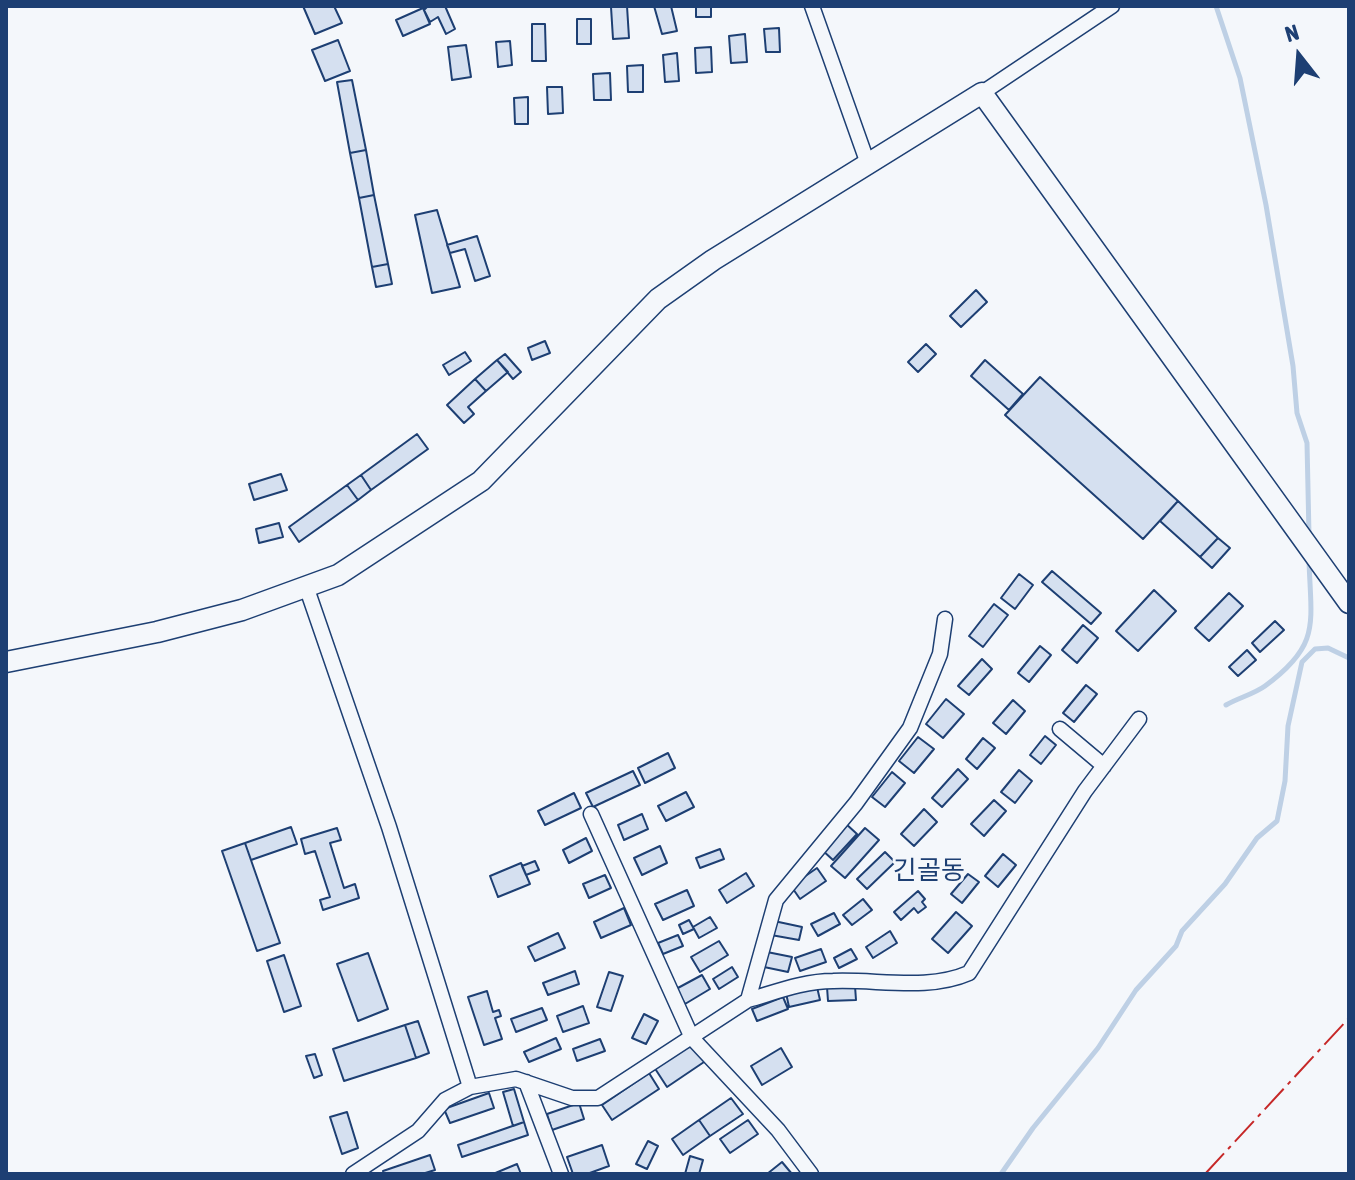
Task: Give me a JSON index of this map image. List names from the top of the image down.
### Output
{
  "districts": ["긴골동"],
  "north": "top"
}
